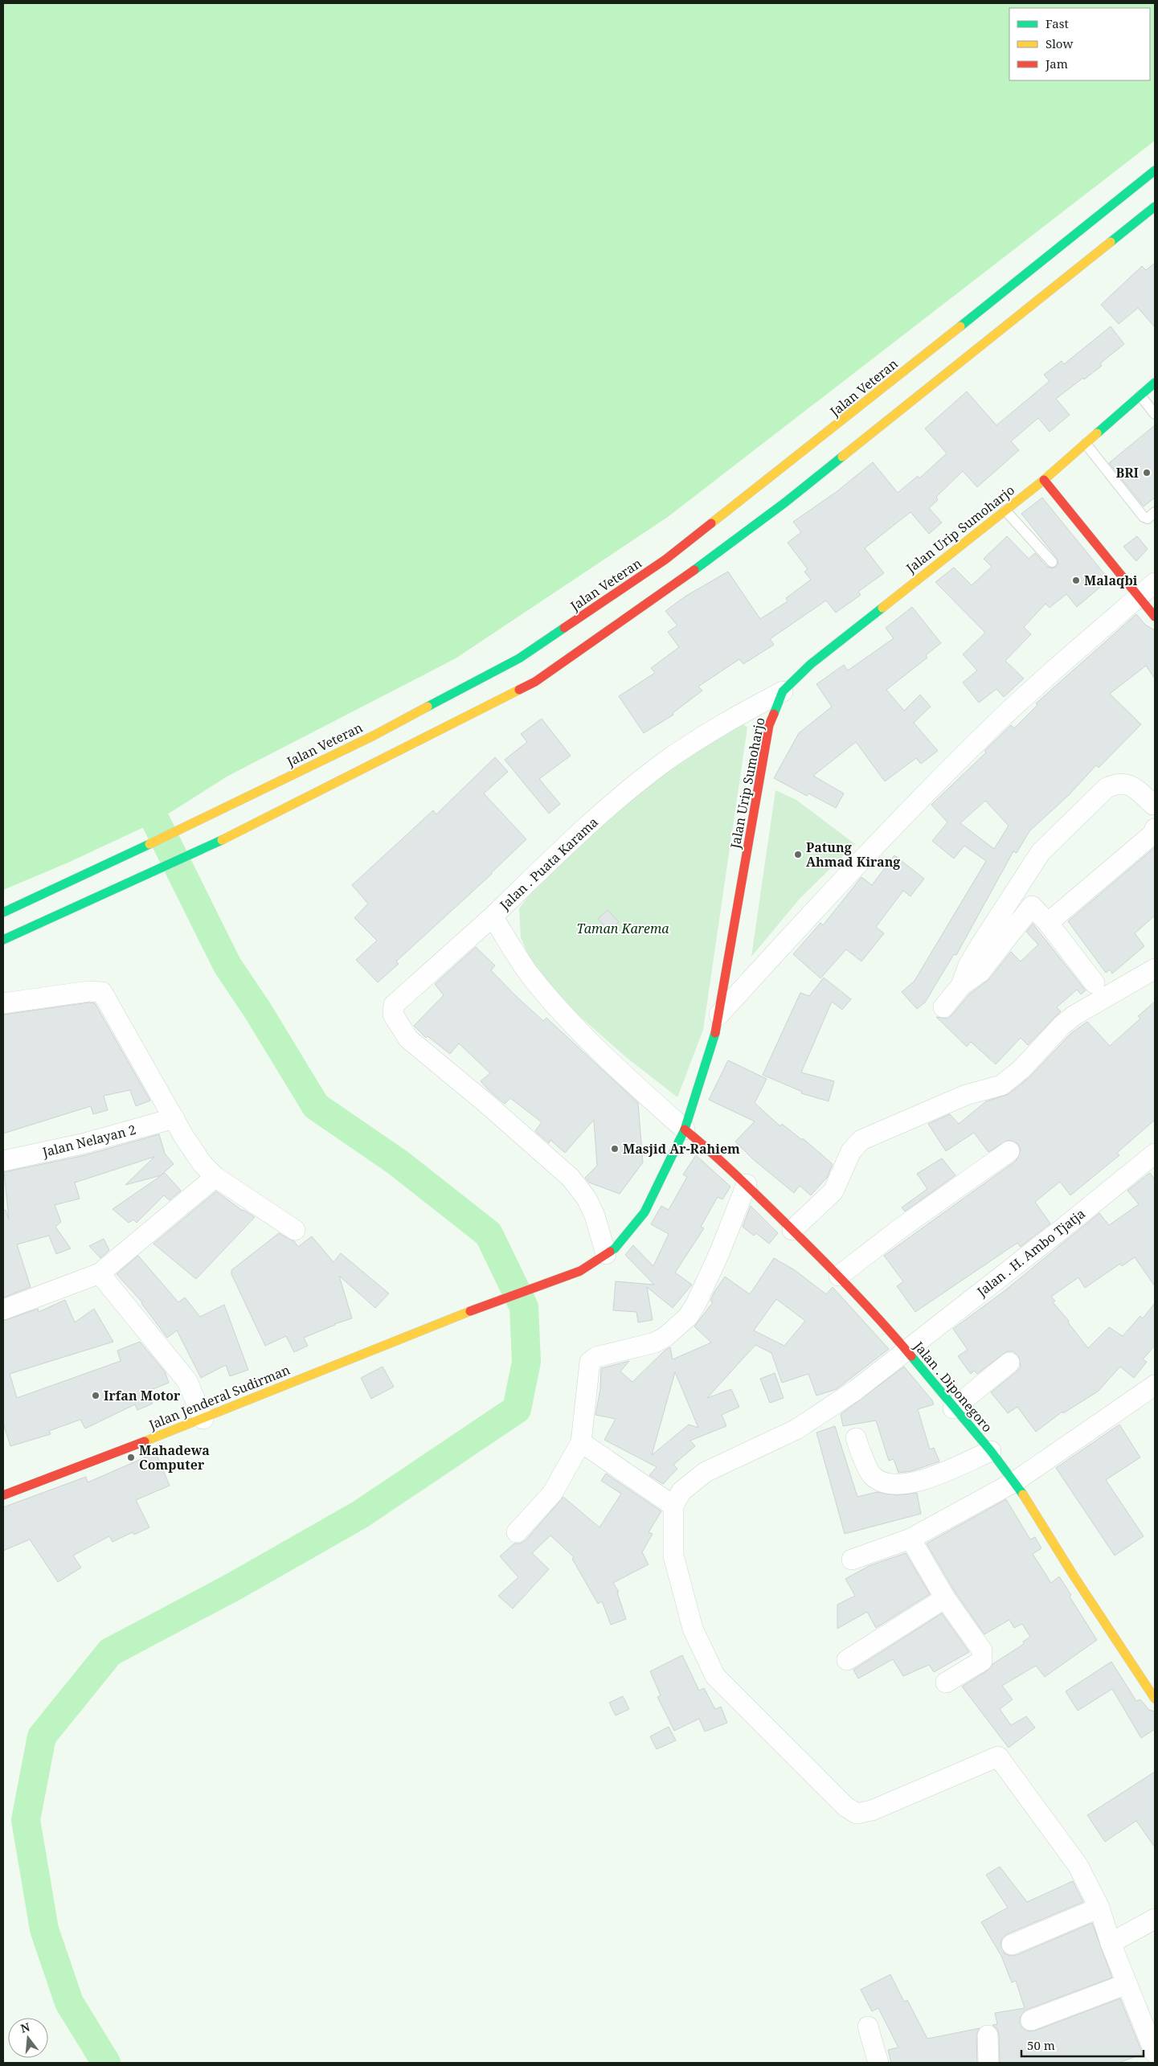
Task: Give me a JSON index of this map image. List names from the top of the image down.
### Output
{
  "streets": {
    "main road": [
      "Jalan Veteran",
      "Jalan Urip Sumoharjo",
      "Jalan . Diponegoro",
      "Jalan Jenderal Sudirman"
    ],
    "street": ["Jalan . Puata Karama", "Jalan Nelayan 2", "Jalan . H. Ambo Tjatja"]
  },
  "crossings": [
    ["Jalan Urip Sumoharjo", "Jalan . Puata Karama"],
    ["Jalan Urip Sumoharjo", "Jalan . Diponegoro"],
    ["Jalan Urip Sumoharjo", "Jalan Jenderal Sudirman"],
    ["Jalan . Puata Karama", "Jalan . Diponegoro"],
    ["Jalan . H. Ambo Tjatja", "Jalan . Diponegoro"]
  ],
  "parks": ["Taman Karema"],
  "places": [
    "BRI",
    "Malaqbi",
    "Patung Ahmad Kirang",
    "Masjid Ar-Rahiem",
    "Irfan Motor",
    "Mahadewa Computer"
  ],
  "legend": ["Fast", "Slow", "Jam"],
  "scale_bar": "50 m",
  "north": "top"
}
